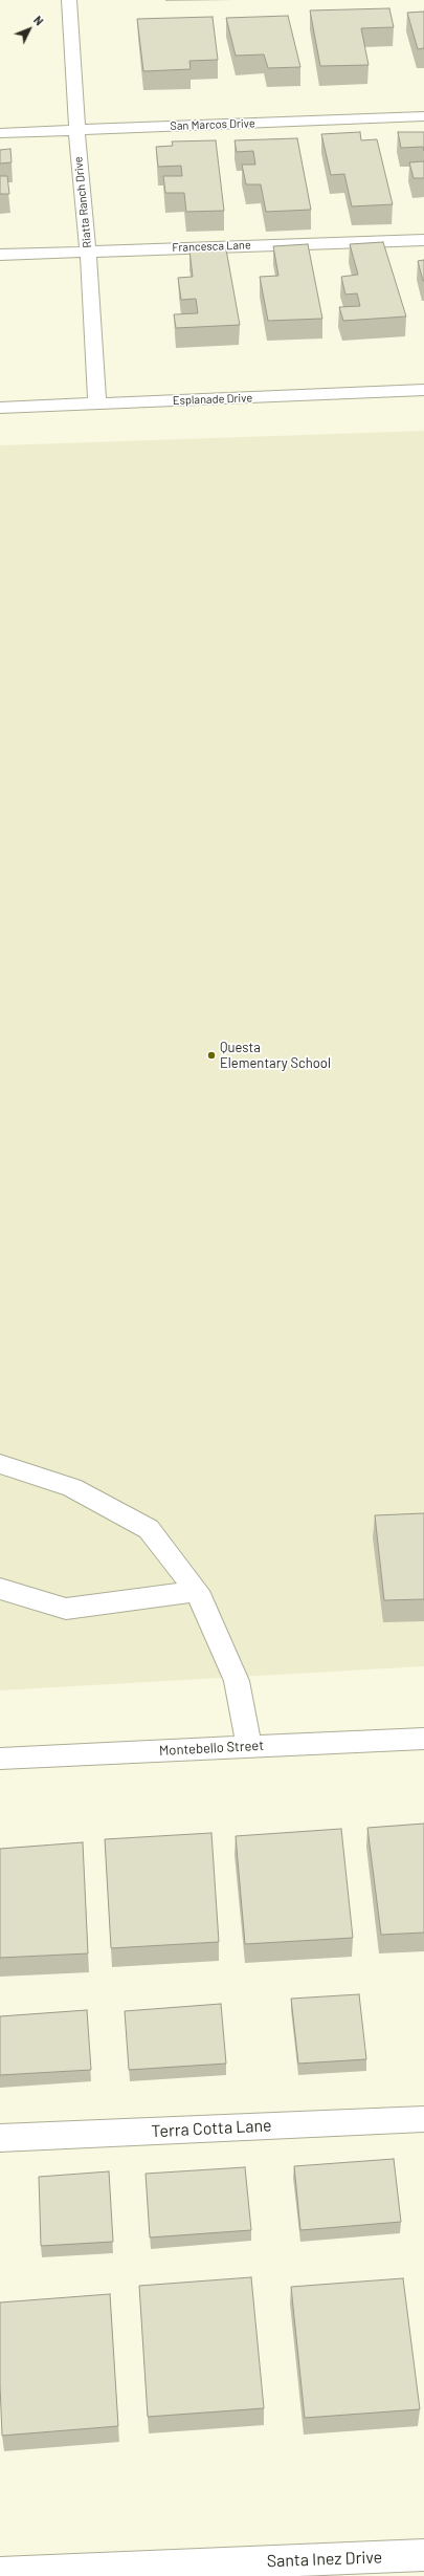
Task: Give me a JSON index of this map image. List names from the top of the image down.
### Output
{
  "streets": {
    "street": [
      "San Marcos Drive",
      "Riatta Ranch Drive",
      "Francesca Lane",
      "Esplanade Drive",
      "Montebello Street",
      "Terra Cotta Lane",
      "Santa Inez Drive"
    ]
  },
  "crossings": [
    ["San Marcos Drive", "Riatta Ranch Drive"],
    ["Riatta Ranch Drive", "Francesca Lane"],
    ["Riatta Ranch Drive", "Esplanade Drive"]
  ],
  "places": ["Questa Elementary School"],
  "north": "top right"
}
